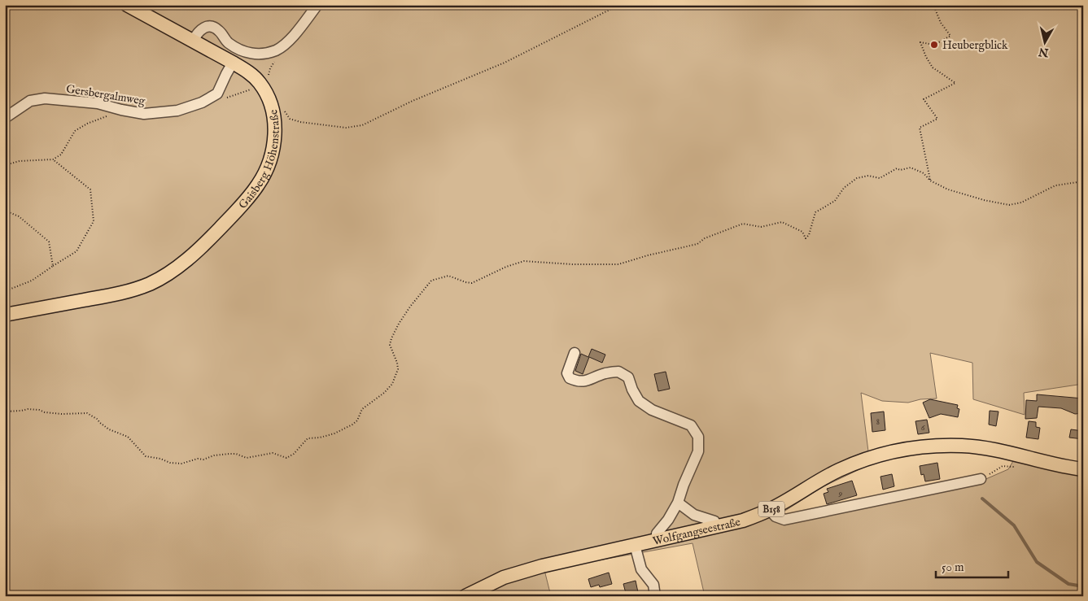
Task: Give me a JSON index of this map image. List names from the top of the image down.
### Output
{
  "streets": {
    "main road": ["Gaisberg Höhenstraße", "B158", "Wolfgangseestraße"],
    "street": ["Gersbergalmweg"]
  },
  "crossings": [
    ["Gersbergalmweg", "Gaisberg Höhenstraße"]
  ],
  "places": ["Heubergblick"],
  "house_numbers": ["8", "6", "9"],
  "scale_bar": "50 m",
  "north": "bottom"
}
